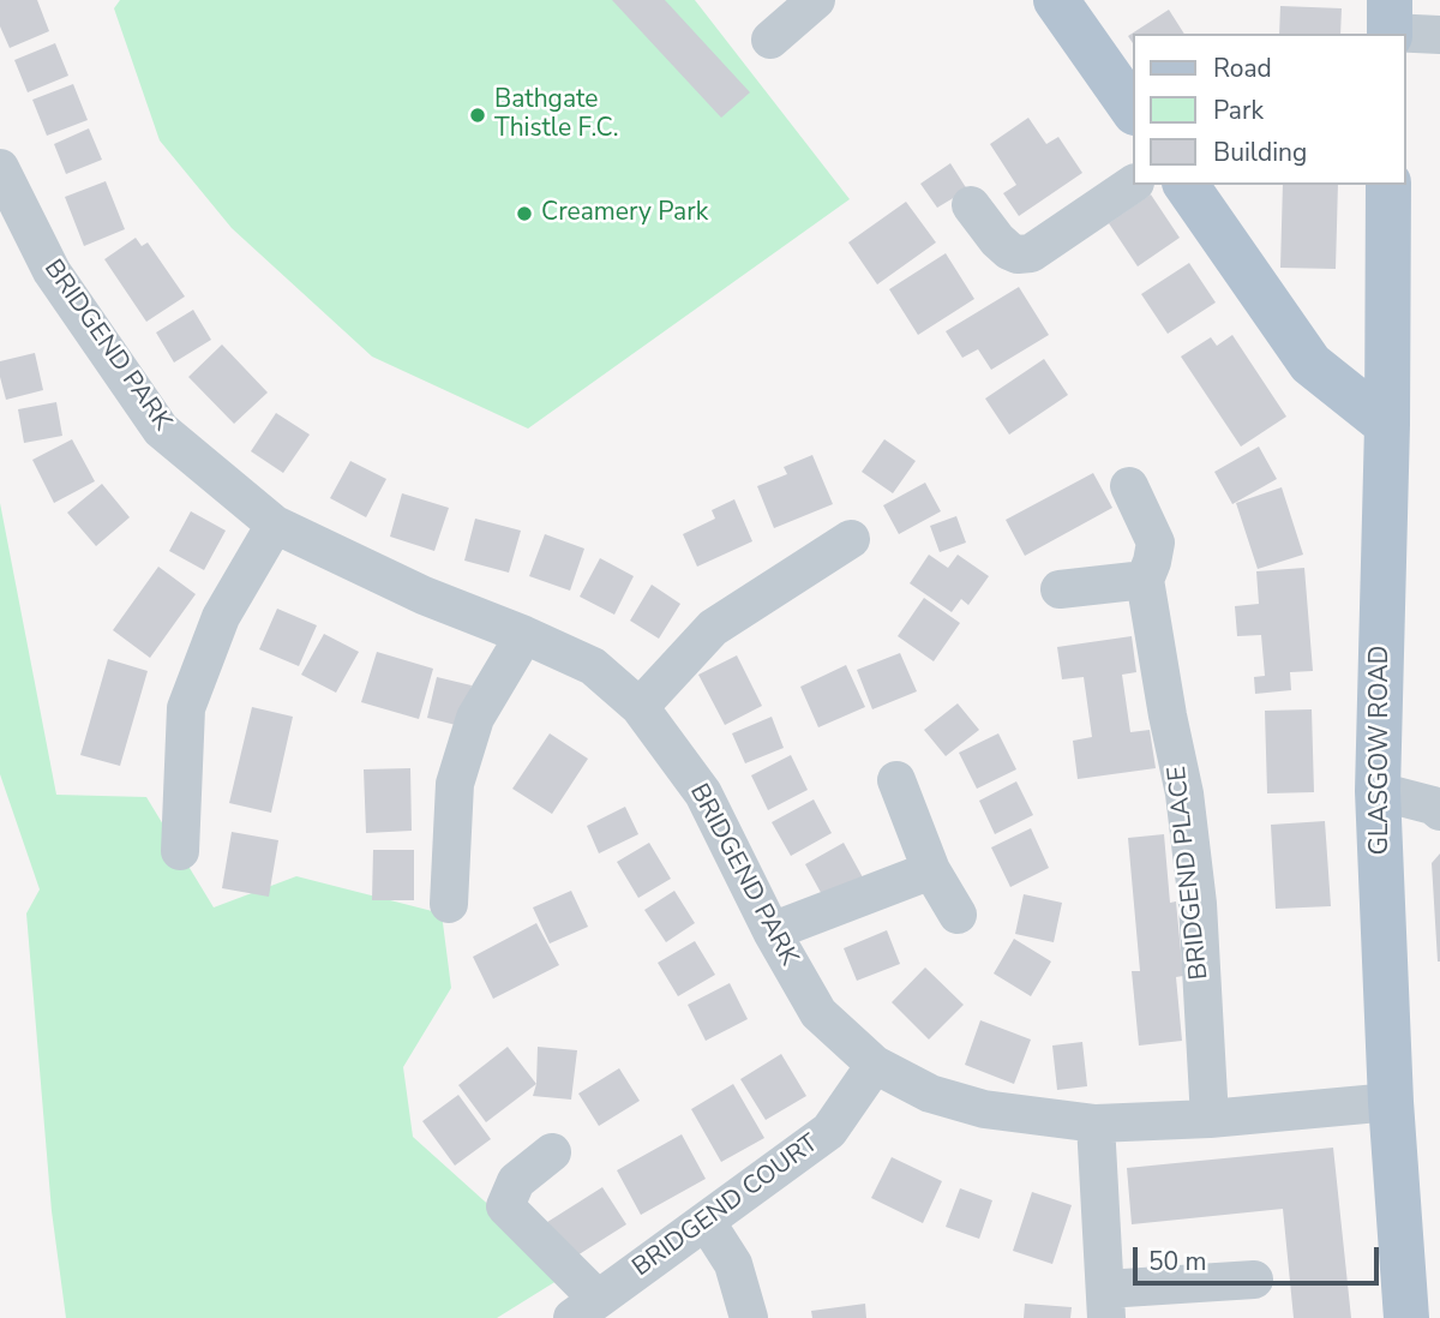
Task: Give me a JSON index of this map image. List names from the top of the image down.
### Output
{
  "streets": {
    "main road": ["GLASGOW ROAD"],
    "street": ["BRIDGEND PARK", "BRIDGEND PLACE", "BRIDGEND COURT"]
  },
  "crossings": [
    ["BRIDGEND PARK", "GLASGOW ROAD"],
    ["BRIDGEND PARK", "BRIDGEND PLACE"],
    ["BRIDGEND PARK", "BRIDGEND COURT"]
  ],
  "places": ["Bathgate Thistle F.C.", "Creamery Park"],
  "legend": ["Road", "Park", "Building"],
  "scale_bar": "50 m"
}
